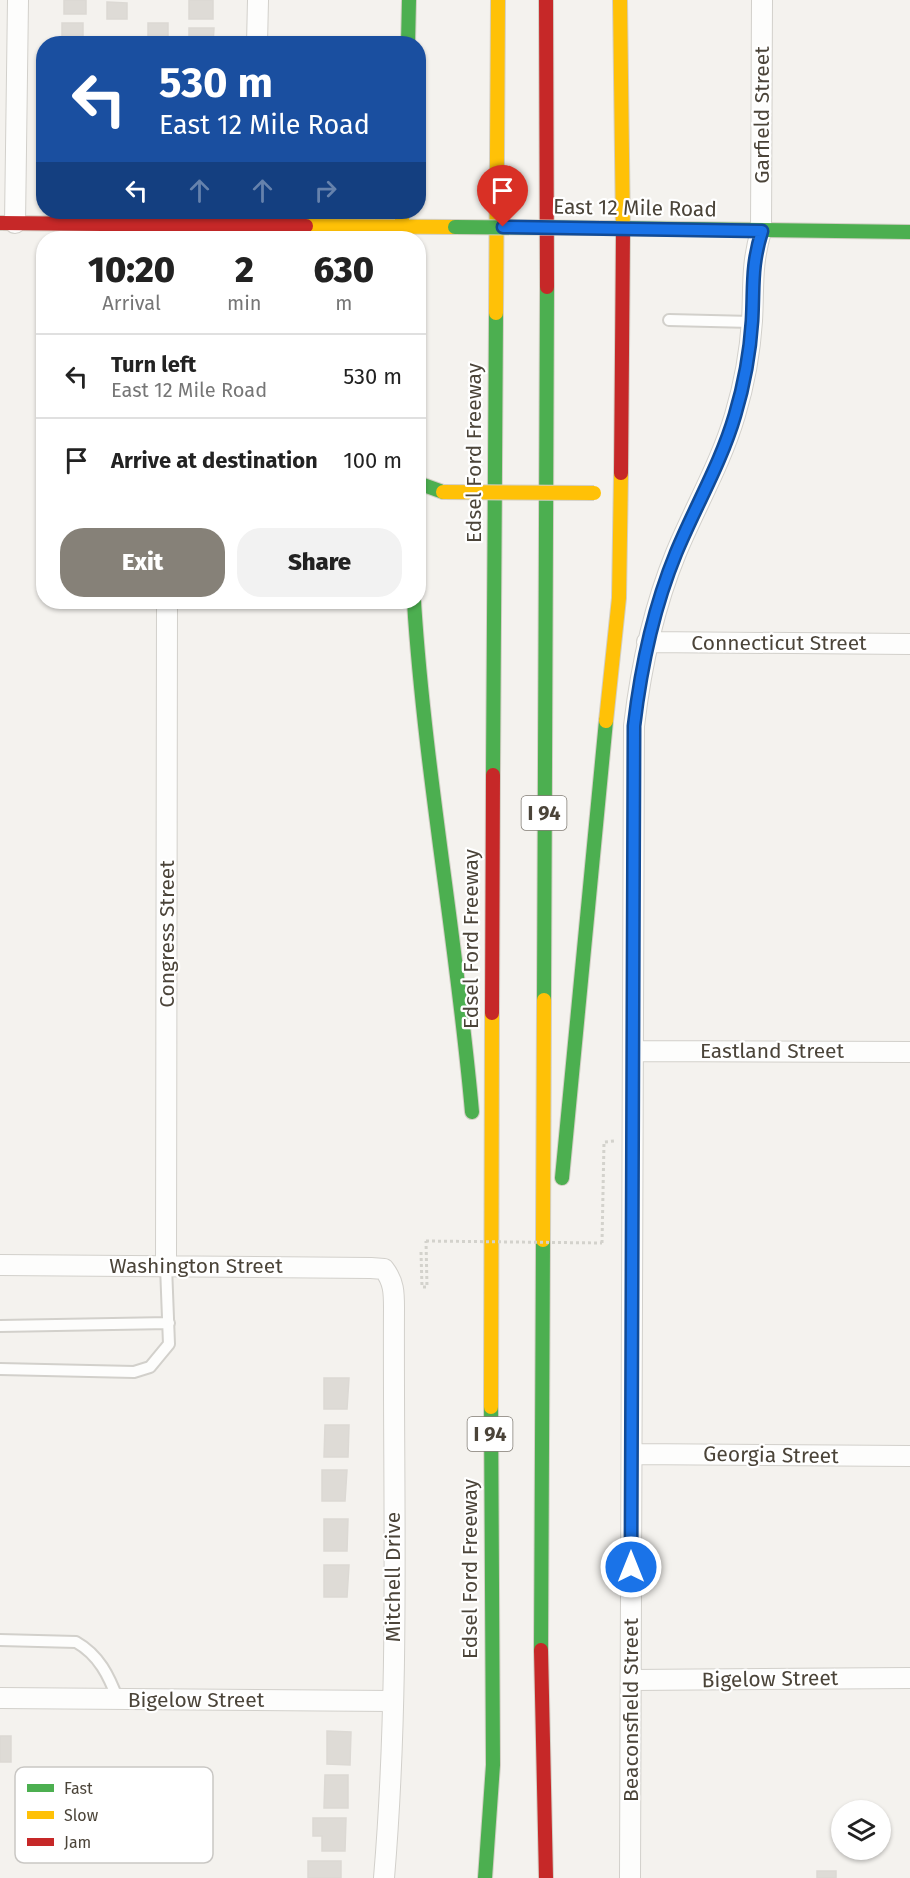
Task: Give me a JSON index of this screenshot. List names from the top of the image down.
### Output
{
  "streets": {
    "main road": ["East 12 Mile Road", "Edsel Ford Freeway", "I 94"],
    "street": [
      "Garfield Street",
      "Connecticut Street",
      "Congress Street",
      "Eastland Street",
      "Washington Street",
      "Georgia Street",
      "Mitchell Drive",
      "Bigelow Street",
      "Beaconsfield Street"
    ]
  },
  "crossings": [
    ["Garfield Street", "East 12 Mile Road"],
    ["Garfield Street", "Beaconsfield Street"],
    ["East 12 Mile Road", "Beaconsfield Street"],
    ["Connecticut Street", "Beaconsfield Street"],
    ["Congress Street", "Washington Street"],
    ["Eastland Street", "Beaconsfield Street"],
    ["Washington Street", "Mitchell Drive"],
    ["Georgia Street", "Beaconsfield Street"],
    ["Mitchell Drive", "Bigelow Street"],
    ["Bigelow Street", "Beaconsfield Street"]
  ],
  "legend": ["Fast", "Slow", "Jam"],
  "page": {
    "turn": ["530 m", "East 12 Mile Road"],
    "eta": [
      "10:20",
      "Arrival",
      "2",
      "min",
      "630",
      "m"
    ],
    "list": [
      {
        "name": "Turn left",
        "note": "East 12 Mile Road",
        "value": "530 m"
      },
      {
        "name": "Arrive at destination",
        "value": "100 m"
      }
    ],
    "buttons": ["Exit", "Share"]
  }
}
